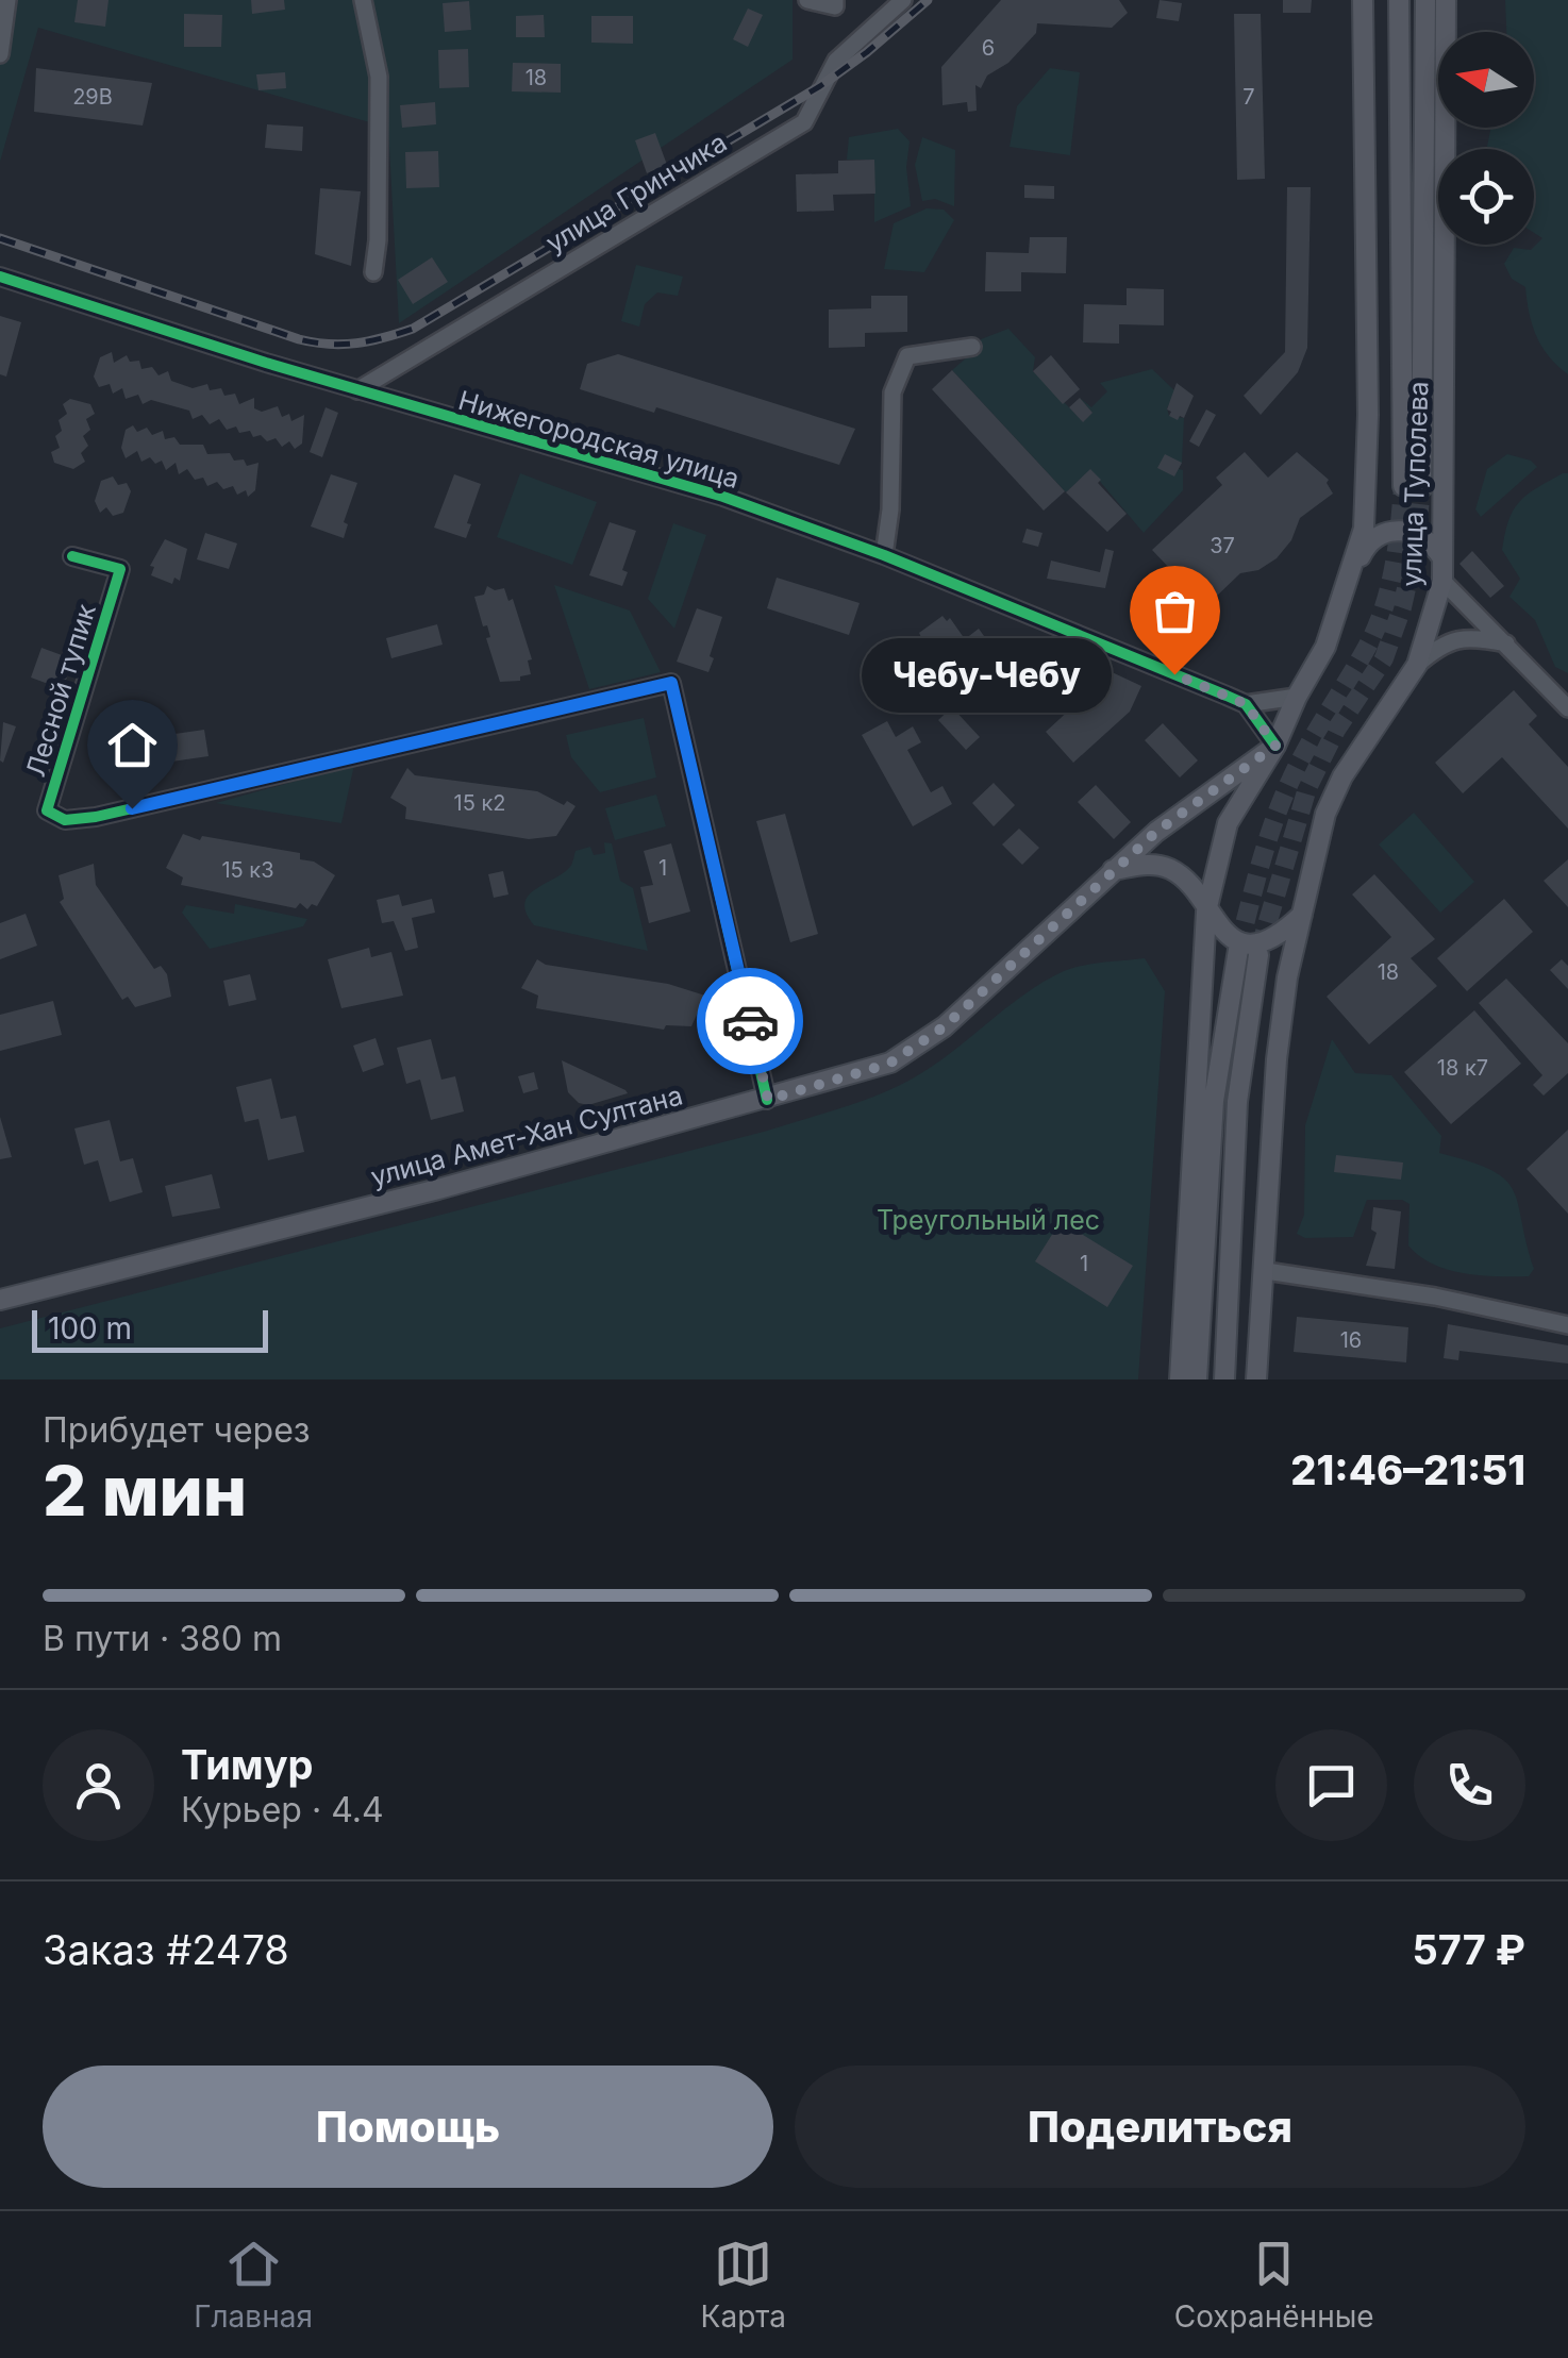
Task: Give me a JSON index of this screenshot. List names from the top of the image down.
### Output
{
  "streets": {
    "main road": ["улица Туполева", "улица Амет-Хан Султана"],
    "street": ["улица Гринчика", "Нижегородская улица", "Лесной тупик"]
  },
  "crossings": [
    ["улица Гринчика", "Нижегородская улица"],
    ["улица Туполева", "улица Амет-Хан Султана"],
    ["Лесной тупик", "улица Амет-Хан Султана"]
  ],
  "parks": ["Треугольный лес"],
  "places": ["Чебу-Чебу"],
  "house_numbers": [
    "6",
    "18",
    "29В",
    "7",
    "37",
    "15 к2",
    "1",
    "15 к3",
    "18",
    "18 к7",
    "1",
    "16"
  ],
  "scale_bar": "100 m",
  "north": "left",
  "page": {
    "bubble": "Чебу-Чебу",
    "scale": "100 m",
    "heading": ["2 мин", "Прибудет через", "21:46–21:51"],
    "panel": [
      "Тимур",
      "Курьер · 4.4",
      "Заказ #2478",
      "577 ₽"
    ],
    "bar": "В пути · 380 m",
    "buttons": ["Помощь", "Поделиться"],
    "tabs": ["Главная", "Карта", "Сохранённые"]
  }
}
